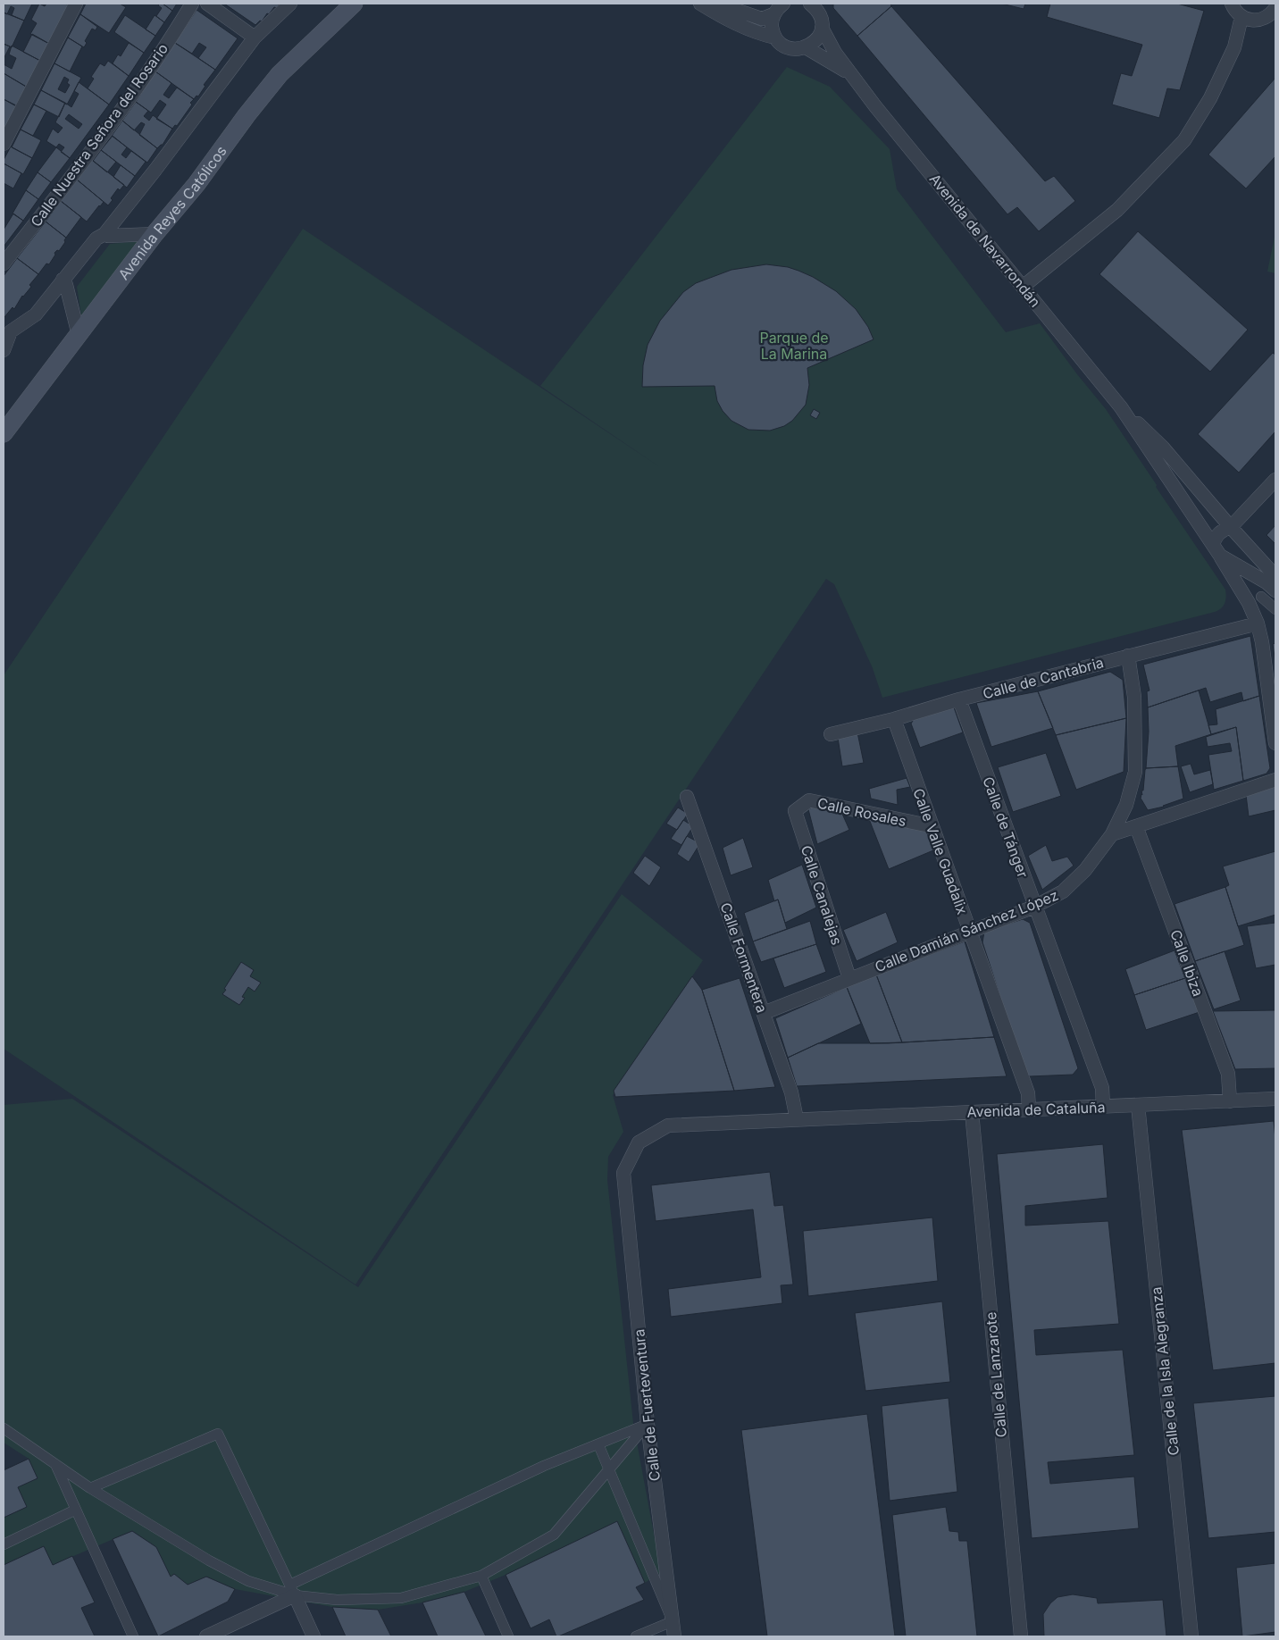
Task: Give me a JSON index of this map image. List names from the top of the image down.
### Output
{
  "streets": {
    "main road": ["Avenida Reyes Católicos"],
    "street": [
      "Calle Nuestra Señora del Rosario",
      "Avenida de Navarrondán",
      "Calle de Cantabria",
      "Calle Rosales",
      "Calle de Tánger",
      "Calle Valle Guadalix",
      "Calle Canalejas",
      "Calle Damián Sánchez López",
      "Calle Formentera",
      "Calle Ibiza",
      "Avenida de Cataluña",
      "Calle de la Isla Alegranza",
      "Calle de Lanzarote",
      "Calle de Fuerteventura"
    ]
  },
  "crossings": [
    ["Calle de Cantabria", "Calle de Tánger"],
    ["Calle de Cantabria", "Calle Valle Guadalix"],
    ["Calle de Cantabria", "Calle Damián Sánchez López"],
    ["Calle Rosales", "Calle Valle Guadalix"],
    ["Calle Rosales", "Calle Canalejas"],
    ["Calle de Tánger", "Calle Damián Sánchez López"],
    ["Calle de Tánger", "Avenida de Cataluña"],
    ["Calle Valle Guadalix", "Calle Damián Sánchez López"],
    ["Calle Valle Guadalix", "Avenida de Cataluña"],
    ["Calle Canalejas", "Calle Damián Sánchez López"],
    ["Calle Damián Sánchez López", "Calle Formentera"],
    ["Calle Formentera", "Avenida de Cataluña"],
    ["Calle Ibiza", "Avenida de Cataluña"],
    ["Avenida de Cataluña", "Calle de la Isla Alegranza"],
    ["Avenida de Cataluña", "Calle de Lanzarote"],
    ["Avenida de Cataluña", "Calle de Fuerteventura"]
  ],
  "parks": ["Parque de La Marina"]
}
